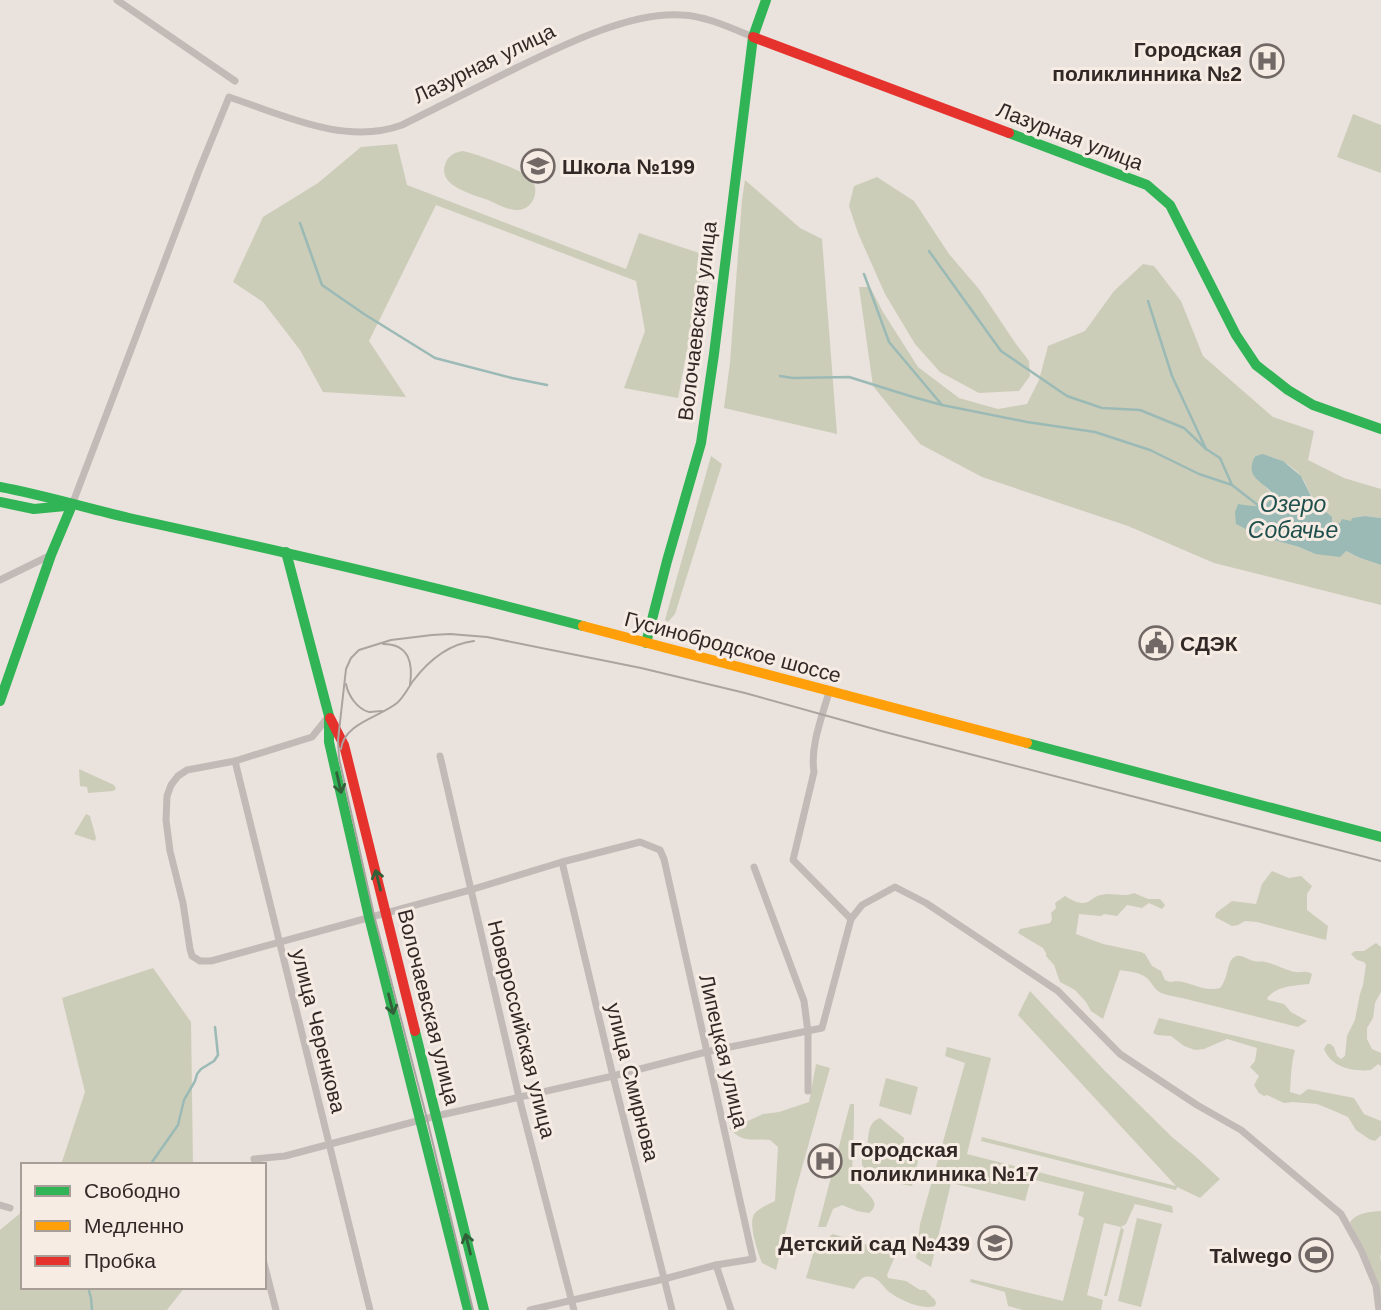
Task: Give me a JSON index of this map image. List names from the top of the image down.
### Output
{
  "streets": {
    "main road": ["Лазурная улица", "Волочаевская улица", "Гусинобродское шоссе"],
    "street": [
      "Новороссийская улица",
      "улица Черенкова",
      "Липецкая улица",
      "улица Смирнова"
    ]
  },
  "crossings": [
    ["Лазурная улица", "Волочаевская улица"],
    ["Лазурная улица", "Гусинобродское шоссе"],
    ["Волочаевская улица", "Гусинобродское шоссе"],
    ["Липецкая улица", "улица Смирнова"]
  ],
  "water": ["Озеро Собачье"],
  "places": {
    "hospital": ["Городская поликлинника №2", "Городская поликлиника №17"],
    "school or university": ["Школа №199", "Детский сад №439"],
    "public building": ["СДЭК"],
    "sports": ["Talwego"]
  },
  "legend": ["Свободно", "Медленно", "Пробка"]
}
